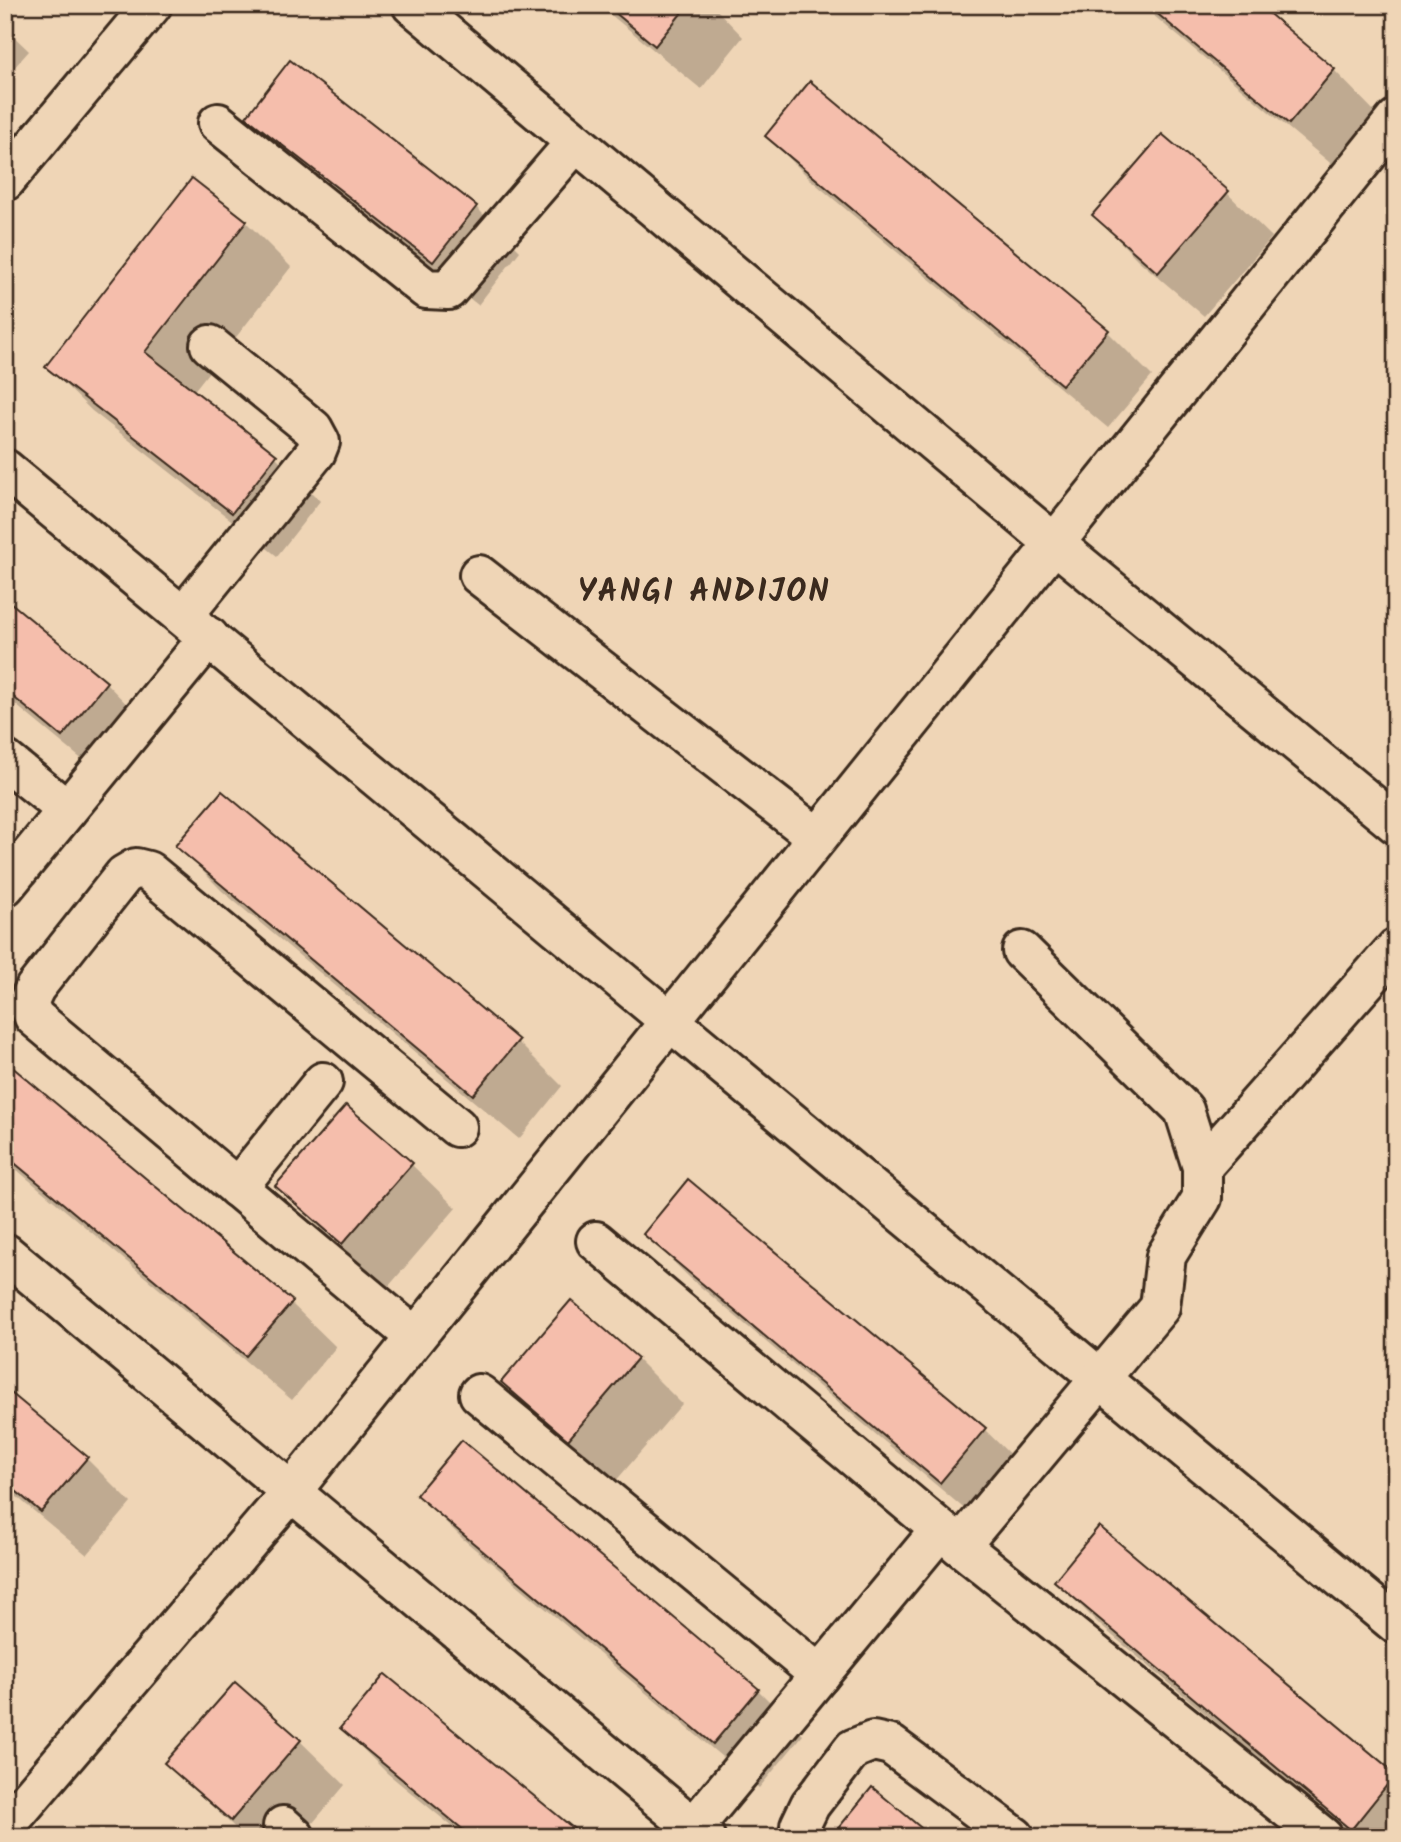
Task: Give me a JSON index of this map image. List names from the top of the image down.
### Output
{
  "districts": ["YANGI ANDIJON"]
}
